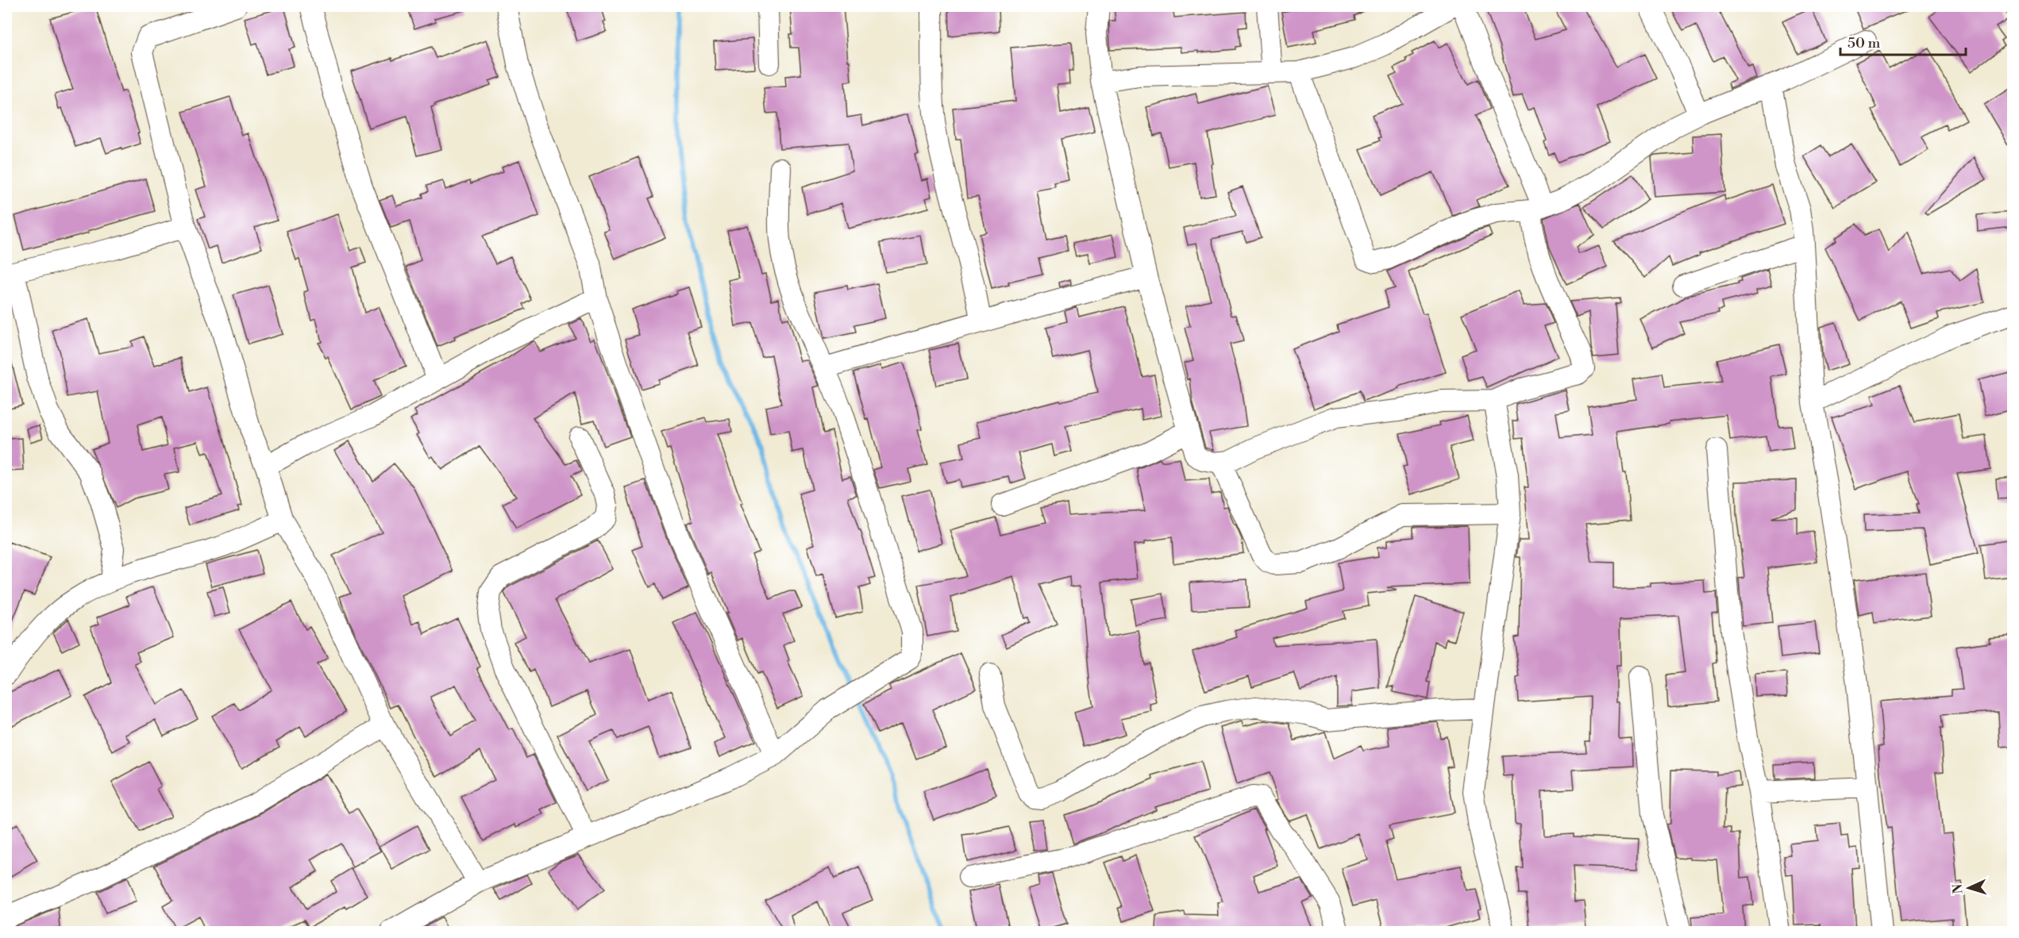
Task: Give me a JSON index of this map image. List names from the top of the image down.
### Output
{
  "scale_bar": "50 m",
  "north": "left"
}
